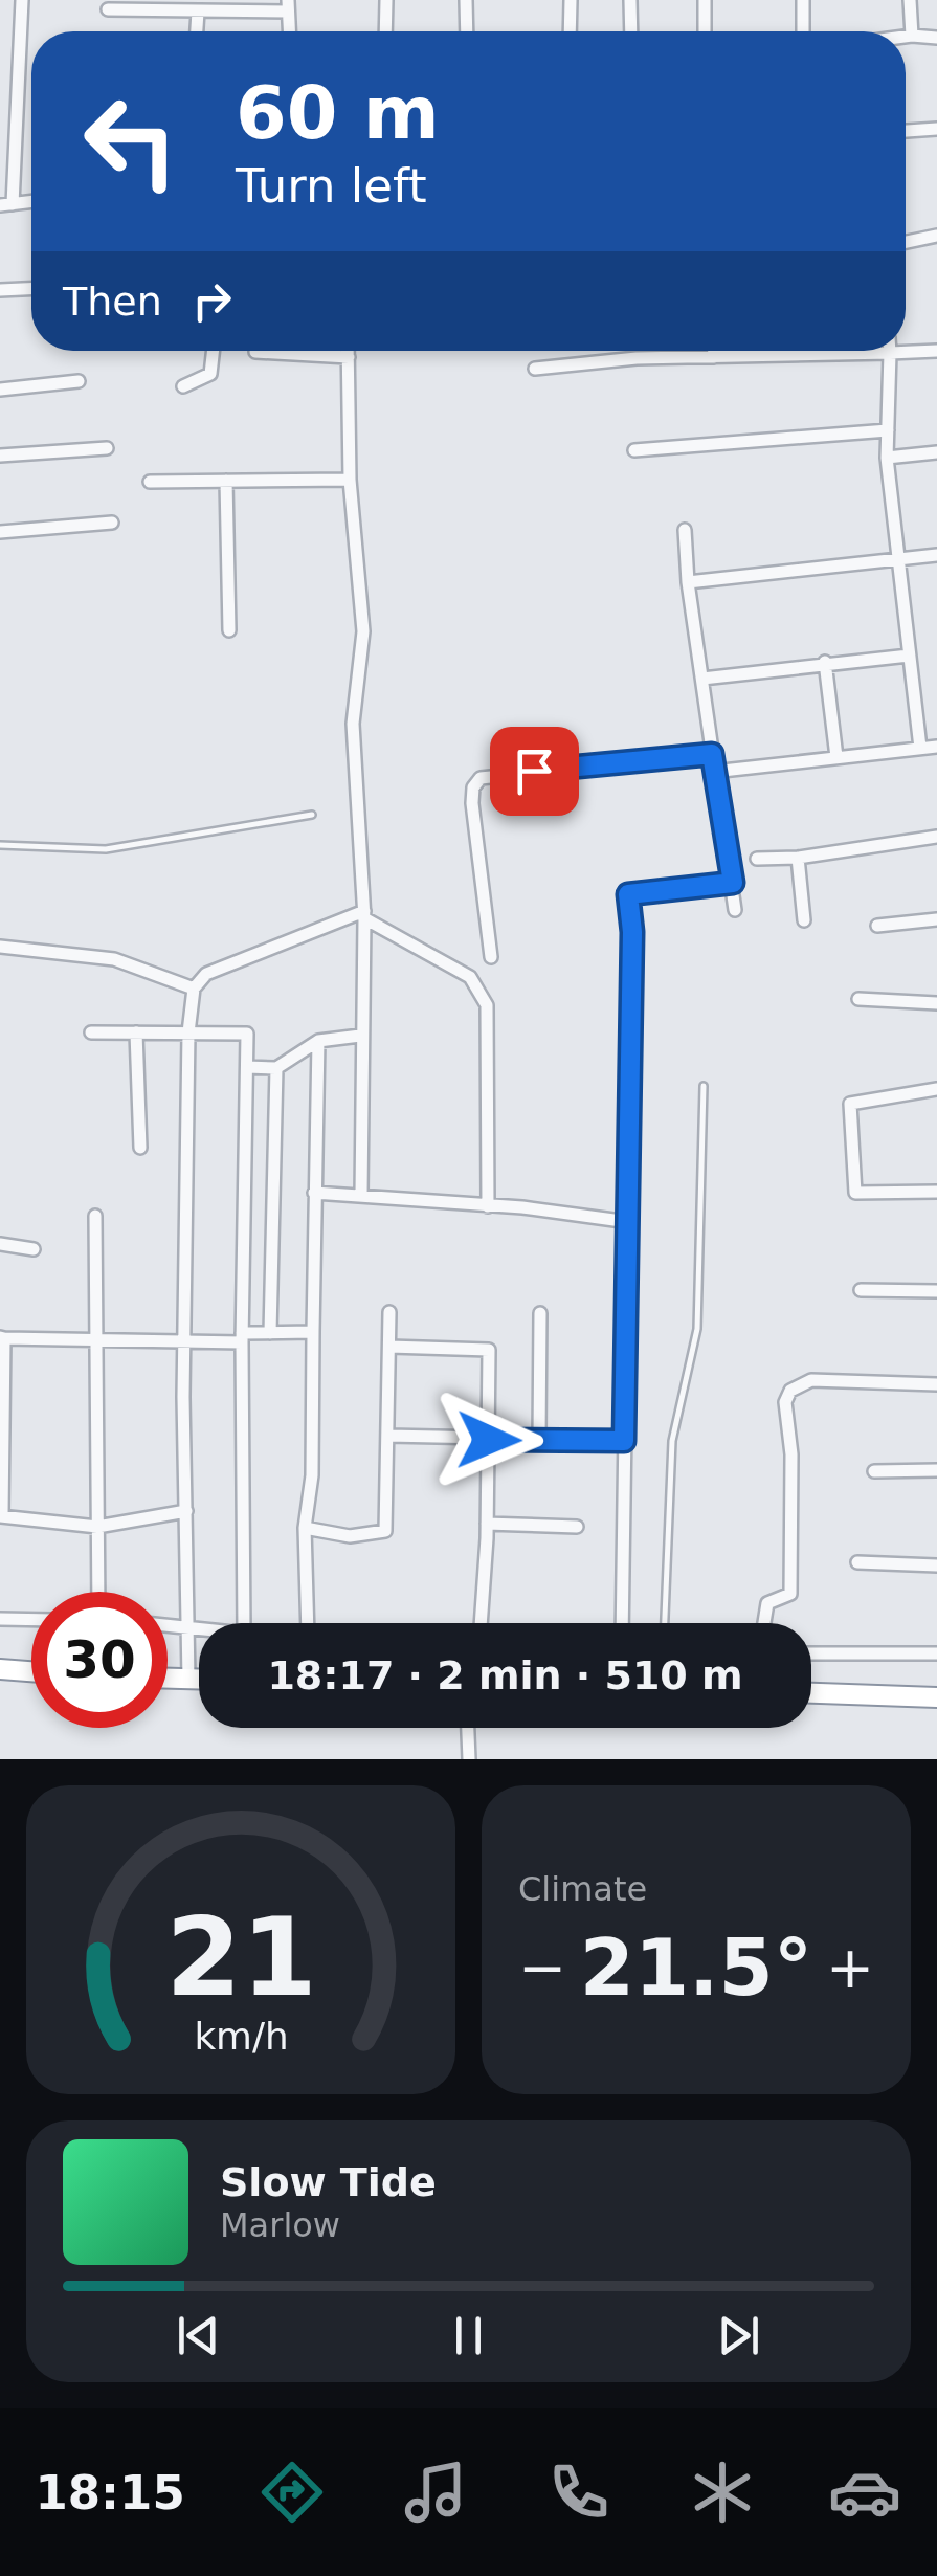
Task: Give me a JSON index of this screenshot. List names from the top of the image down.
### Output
{
  "page": {
    "turn": ["60 m", "Turn left"],
    "then": "Then",
    "limit": "30",
    "trip": "18:17 · 2 min · 510 m",
    "tile": "Climate",
    "heat": ["−", "21.5°", "+"],
    "song": ["Slow Tide", "Marlow"],
    "tabs": "18:15",
    "gauge": ["21", "km/h"]
  }
}
